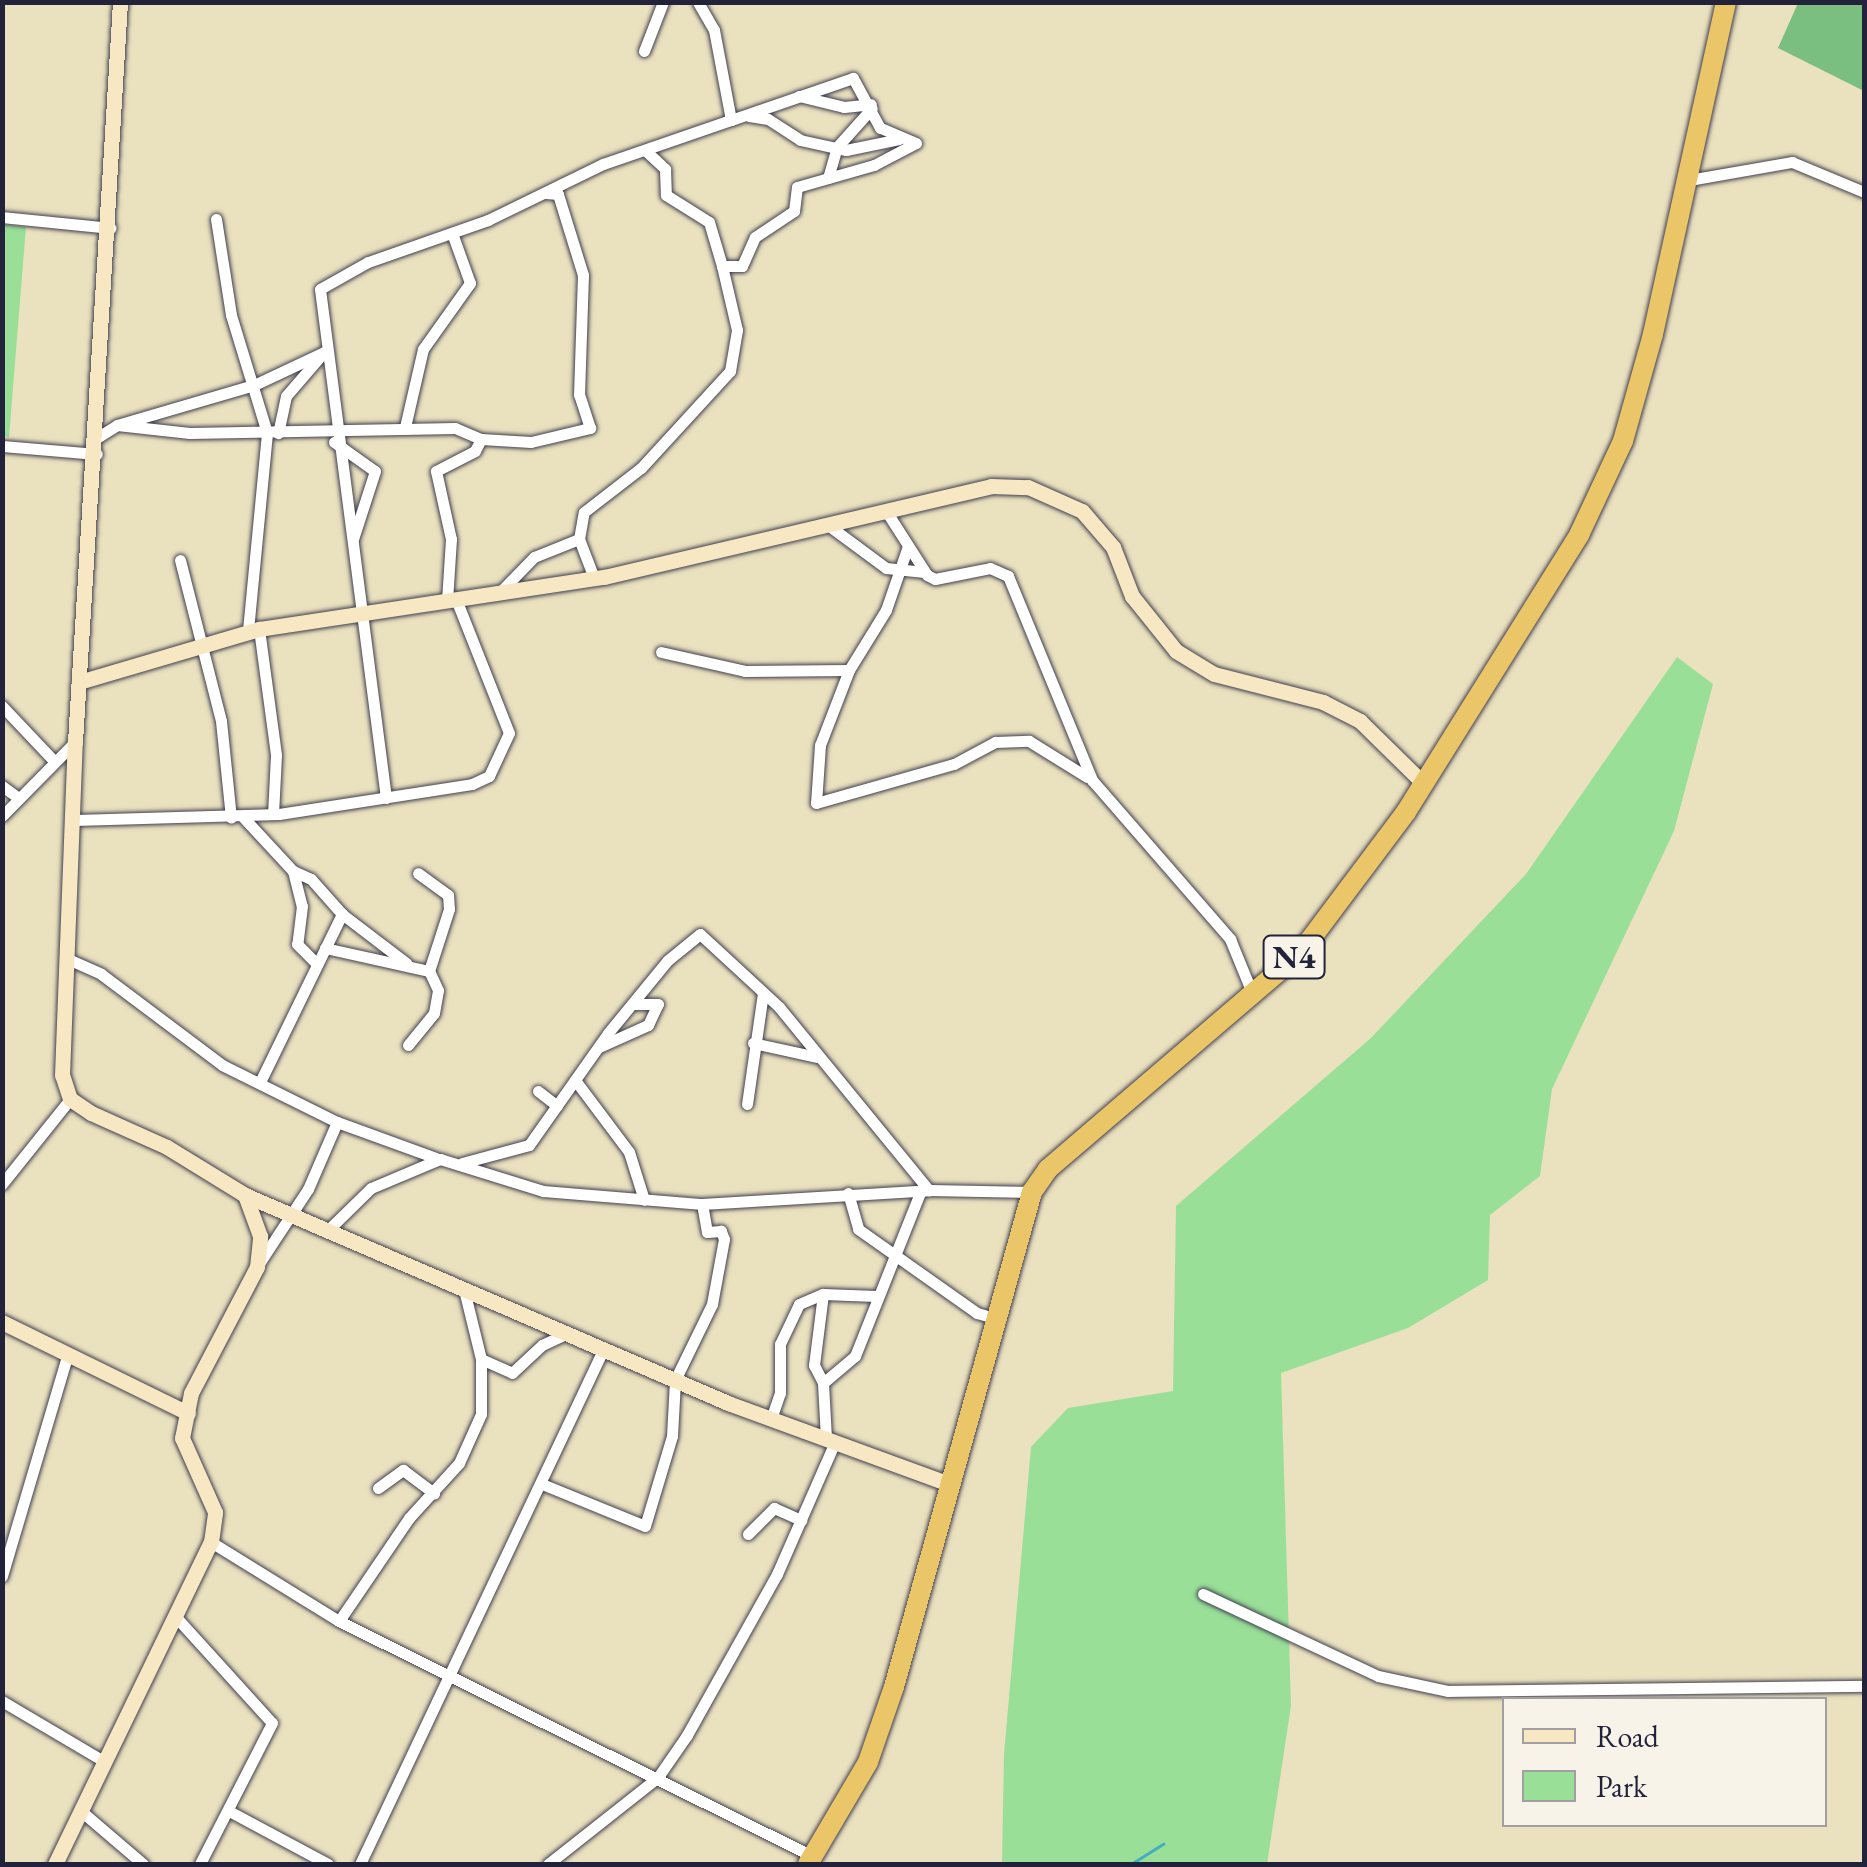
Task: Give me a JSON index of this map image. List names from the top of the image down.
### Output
{
  "streets": {
    "highway": ["N4"]
  },
  "legend": ["Road", "Park"]
}
